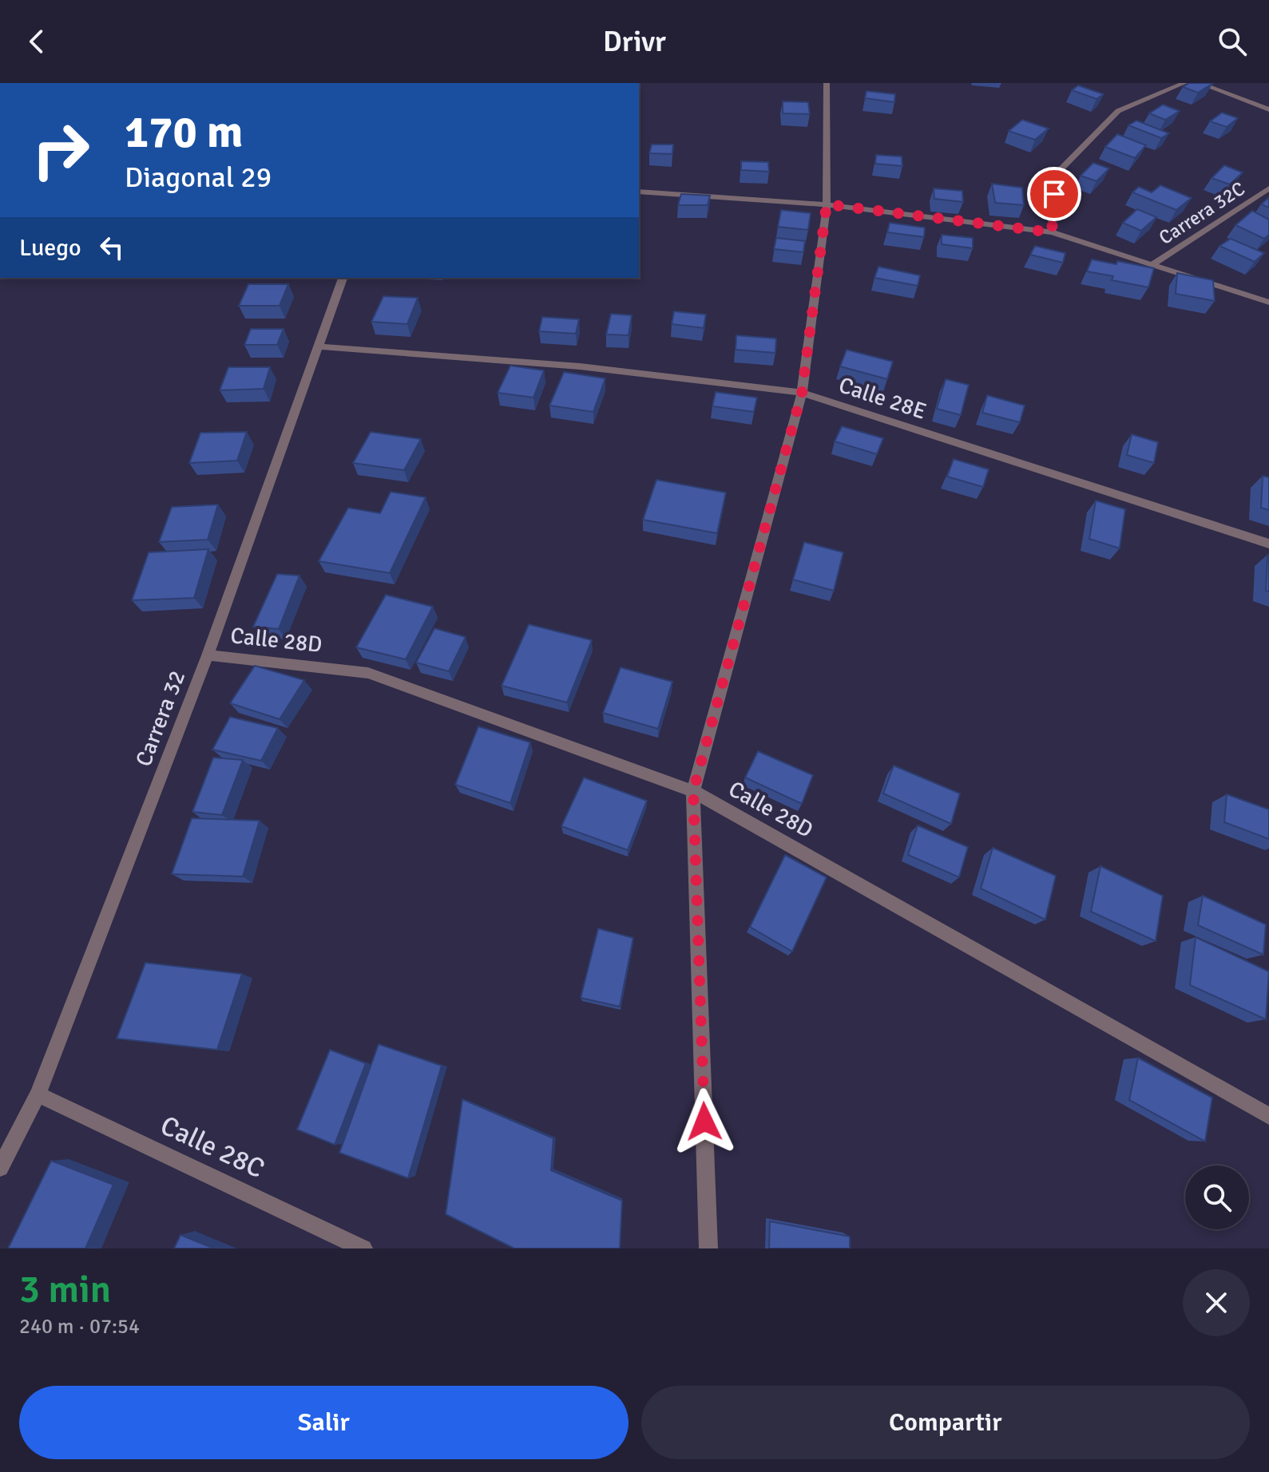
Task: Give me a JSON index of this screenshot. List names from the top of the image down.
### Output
{
  "streets": {
    "street": [
      "Carrera 32C",
      "Calle 28E",
      "Calle 28D",
      "Carrera 32",
      "Calle 28C"
    ]
  },
  "crossings": [
    ["Calle 28E", "Carrera 32"],
    ["Calle 28D", "Carrera 32"],
    ["Carrera 32", "Calle 28C"]
  ],
  "page": {
    "header": "Drivr",
    "turn": ["170 m", "Diagonal 29"],
    "then": "Luego",
    "heading": ["3 min", "240 m · 07:54"],
    "buttons": ["Salir", "Compartir"]
  }
}
